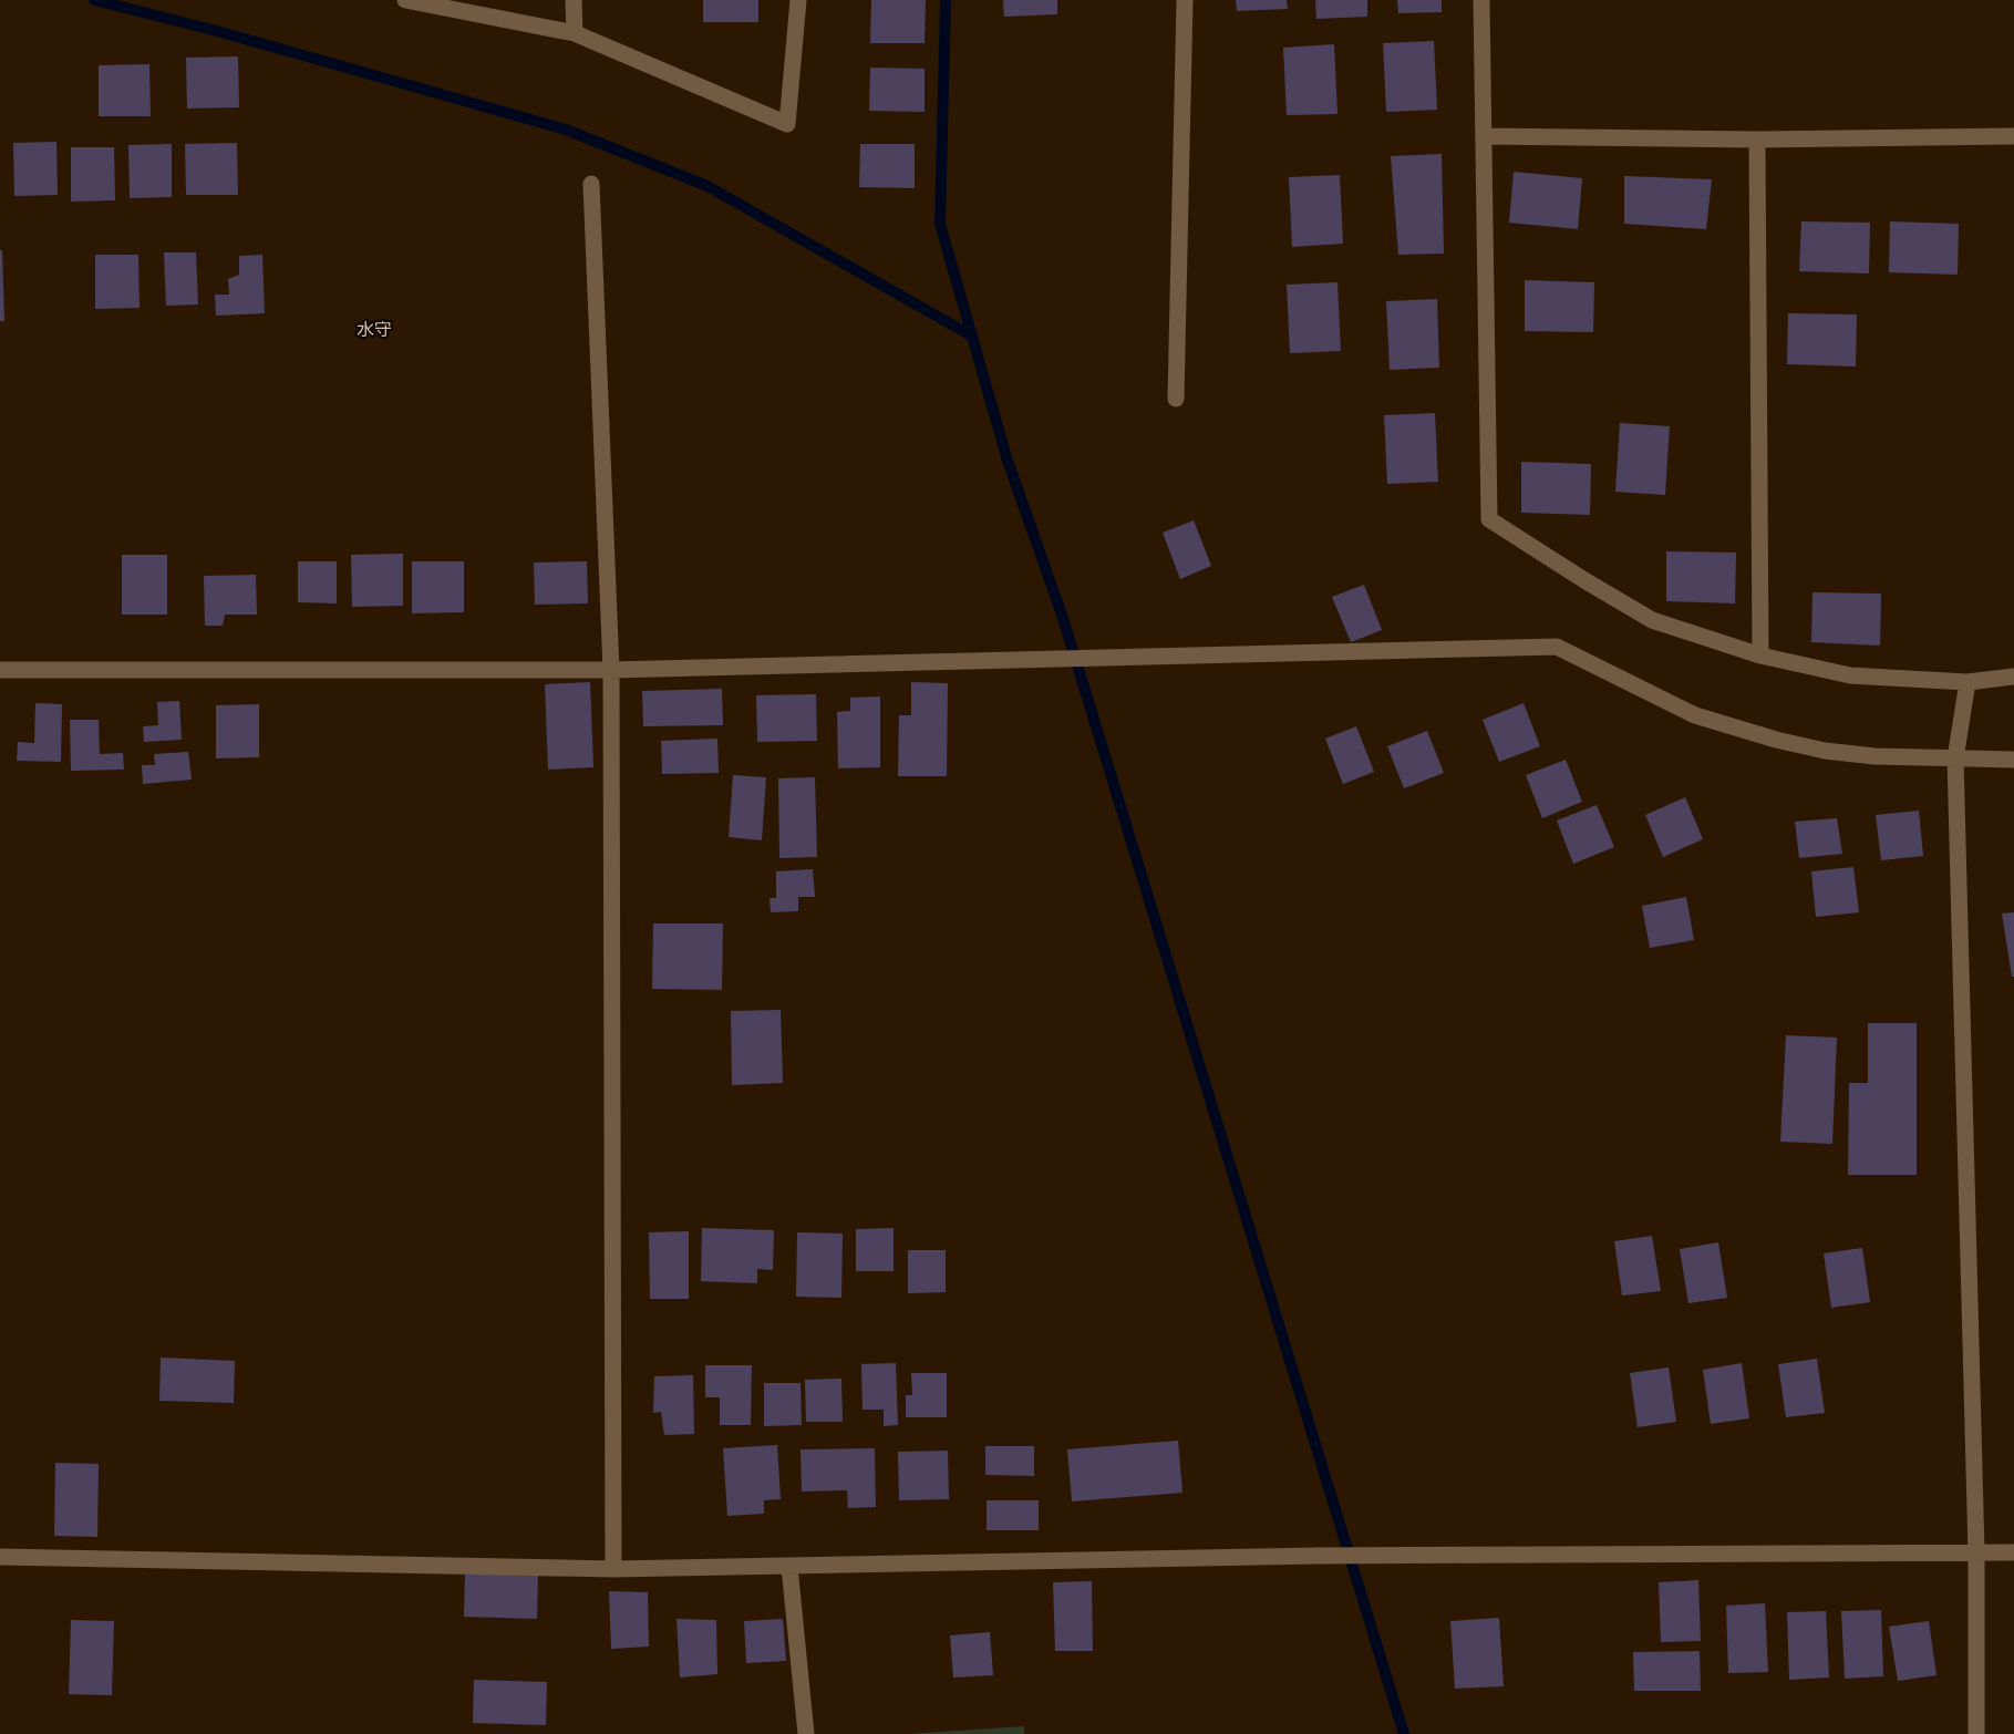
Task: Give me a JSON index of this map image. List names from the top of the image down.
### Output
{
  "districts": ["水守"]
}
